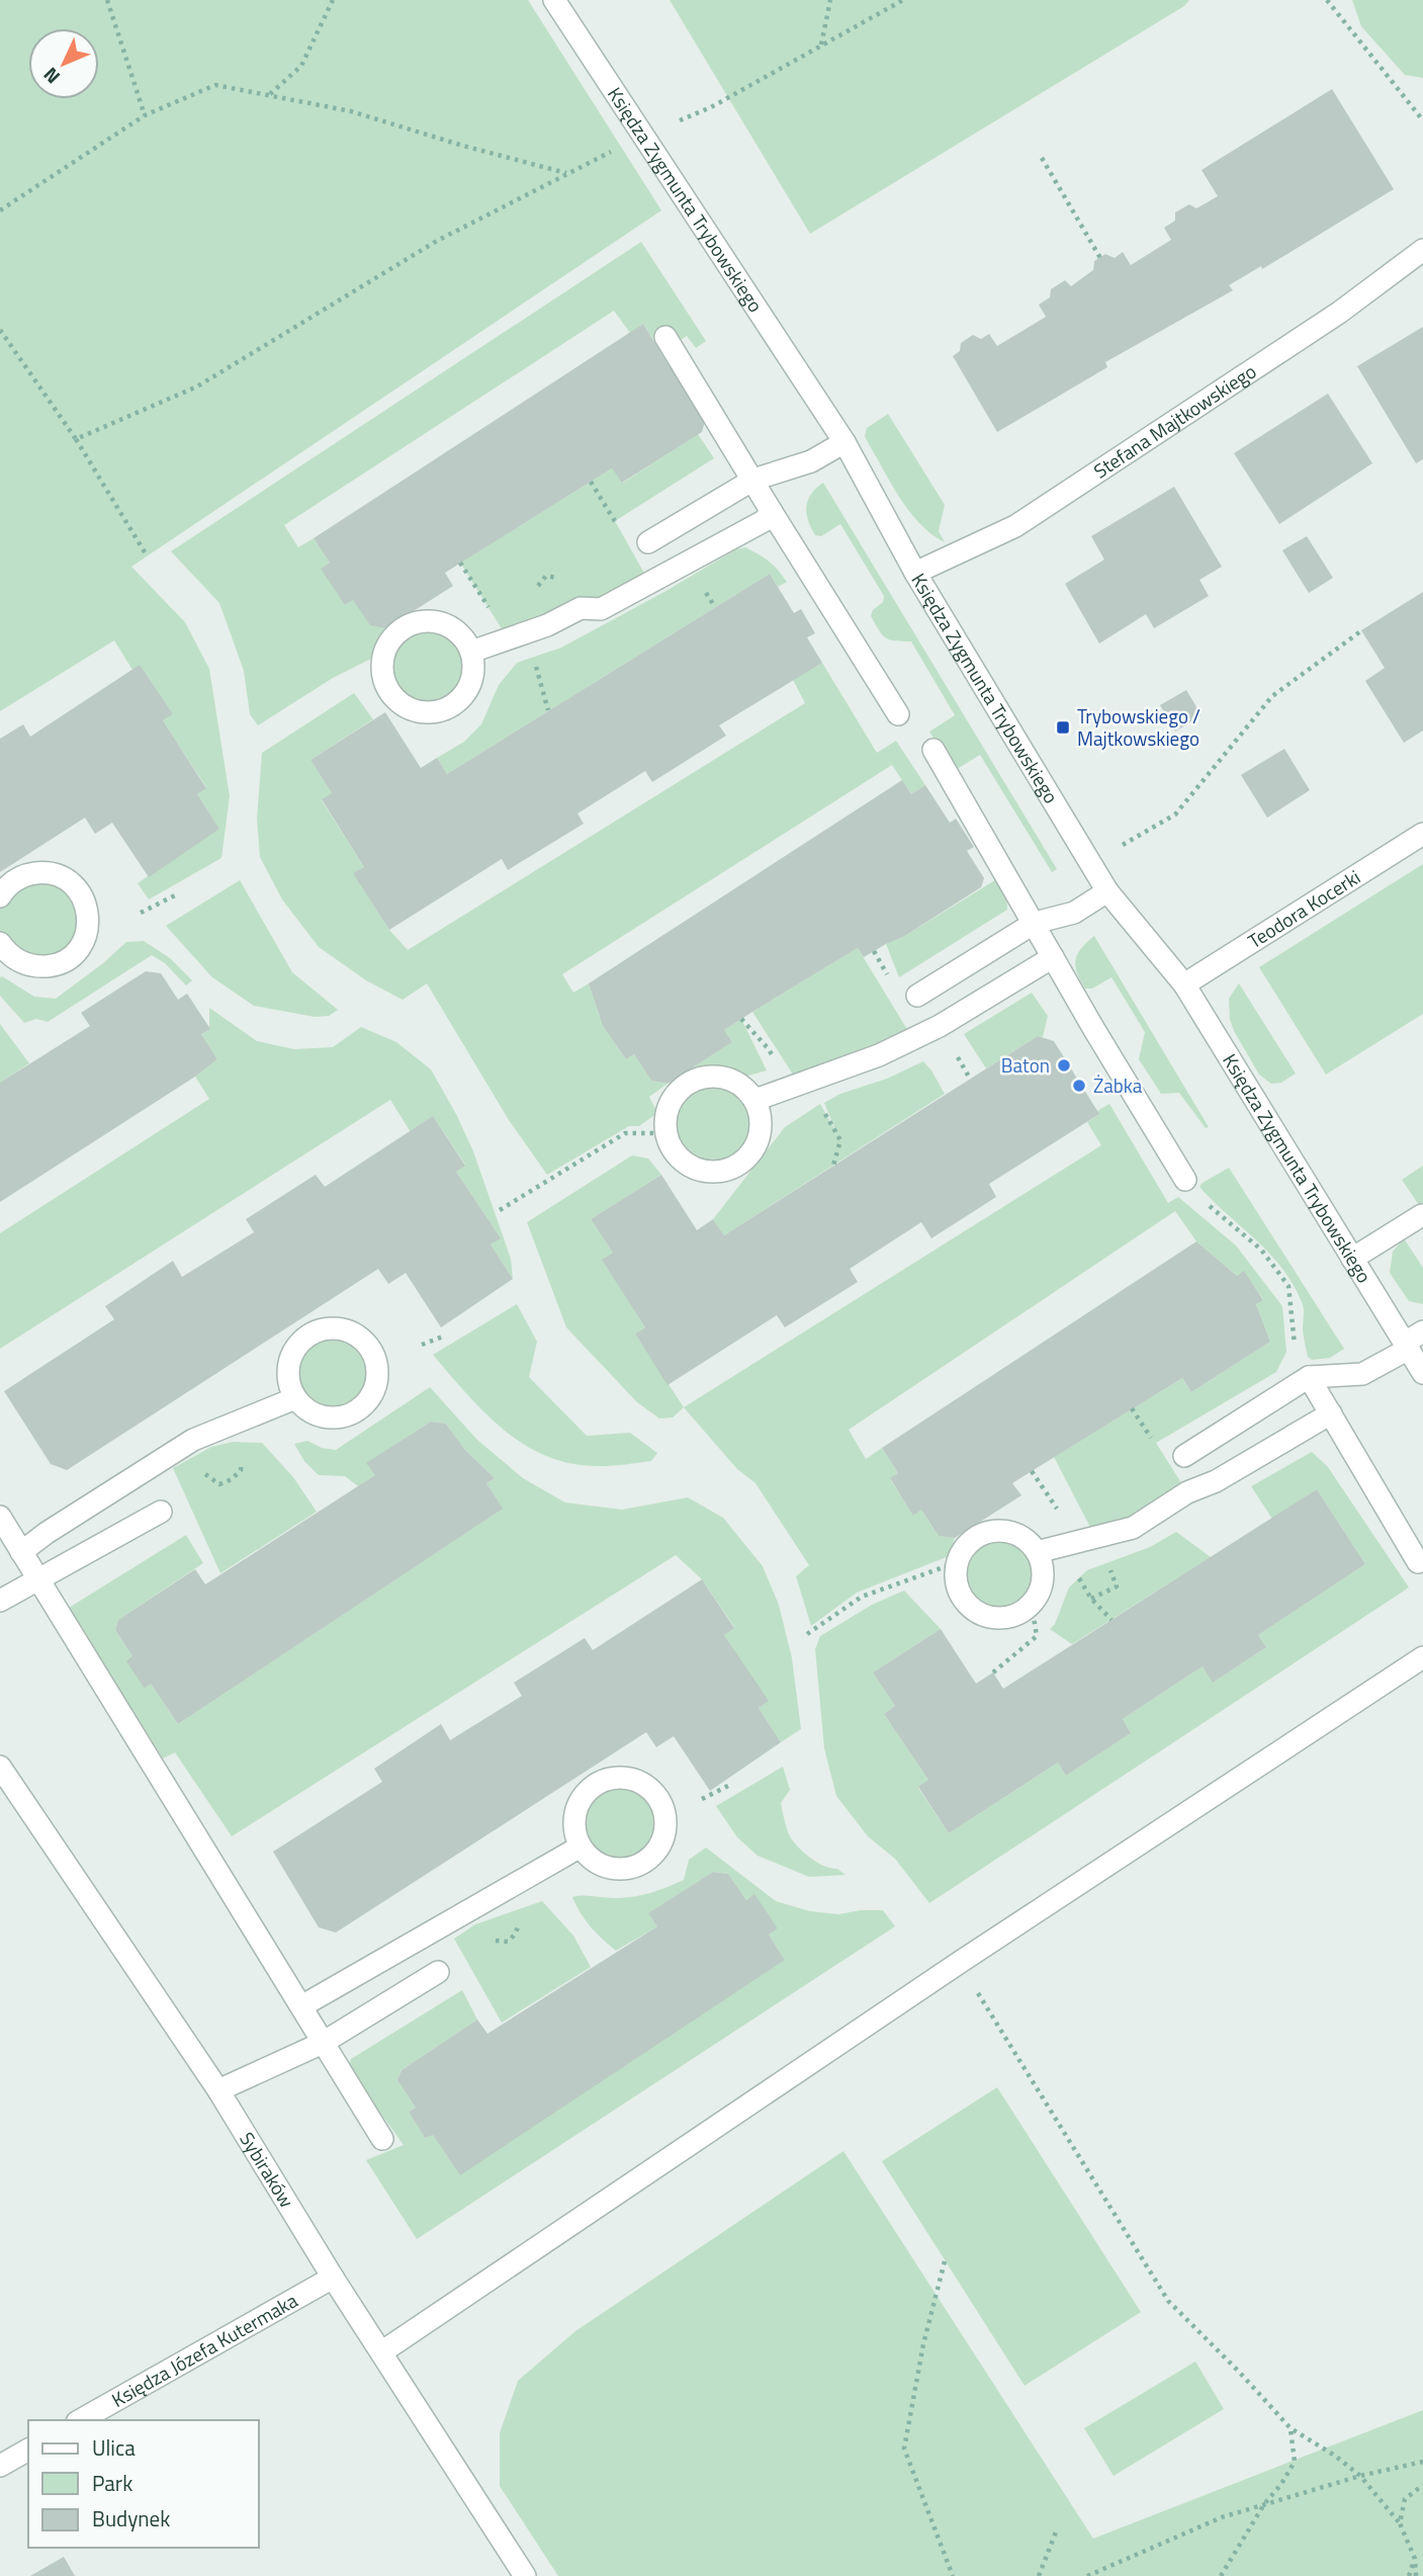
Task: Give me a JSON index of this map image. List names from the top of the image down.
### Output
{
  "streets": {
    "street": [
      "Księdza Zygmunta Trybowskiego",
      "Stefana Majtkowskiego",
      "Teodora Kocerki",
      "Sybiraków",
      "Księdza Józefa Kutermaka"
    ]
  },
  "crossings": [
    ["Księdza Zygmunta Trybowskiego", "Stefana Majtkowskiego"],
    ["Księdza Zygmunta Trybowskiego", "Teodora Kocerki"],
    ["Sybiraków", "Księdza Józefa Kutermaka"]
  ],
  "places": {
    "transit": ["Trybowskiego / Majtkowskiego"],
    "other": ["Baton", "Żabka"]
  },
  "legend": ["Ulica", "Park", "Budynek"],
  "north": "bottom left"
}
